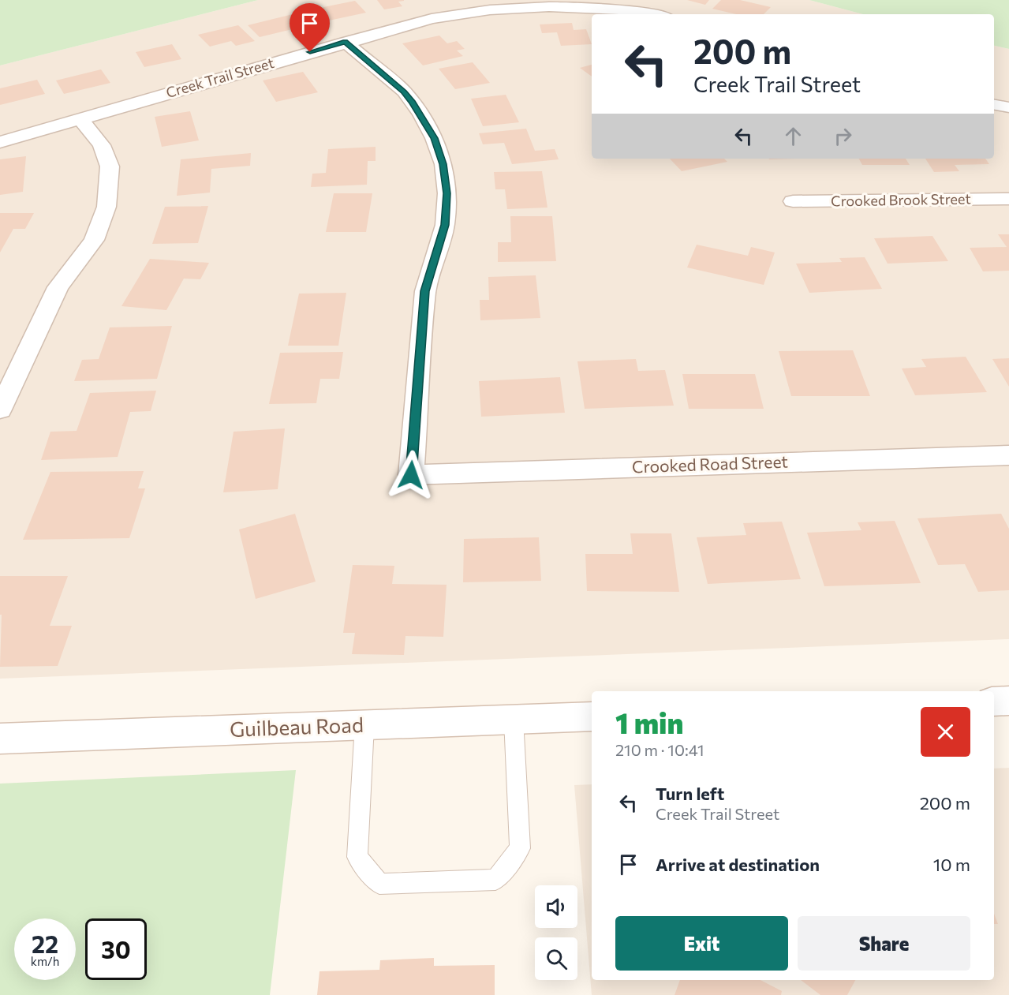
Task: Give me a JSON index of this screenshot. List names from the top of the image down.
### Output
{
  "streets": {
    "street": [
      "Creek Trail Street",
      "Crooked Brook Street",
      "Crooked Road Street",
      "Guilbeau Road"
    ]
  },
  "crossings": [
    ["Creek Trail Street", "Crooked Road Street"]
  ],
  "page": {
    "turn": ["200 m", "Creek Trail Street"],
    "heading": ["1 min", "210 m · 10:41"],
    "list": [
      {
        "name": "Turn left",
        "note": "Creek Trail Street",
        "value": "200 m"
      },
      {
        "name": "Arrive at destination",
        "value": "10 m"
      }
    ],
    "buttons": ["Exit", "Share"],
    "speed": "22 km/h",
    "limit": "30"
  }
}
